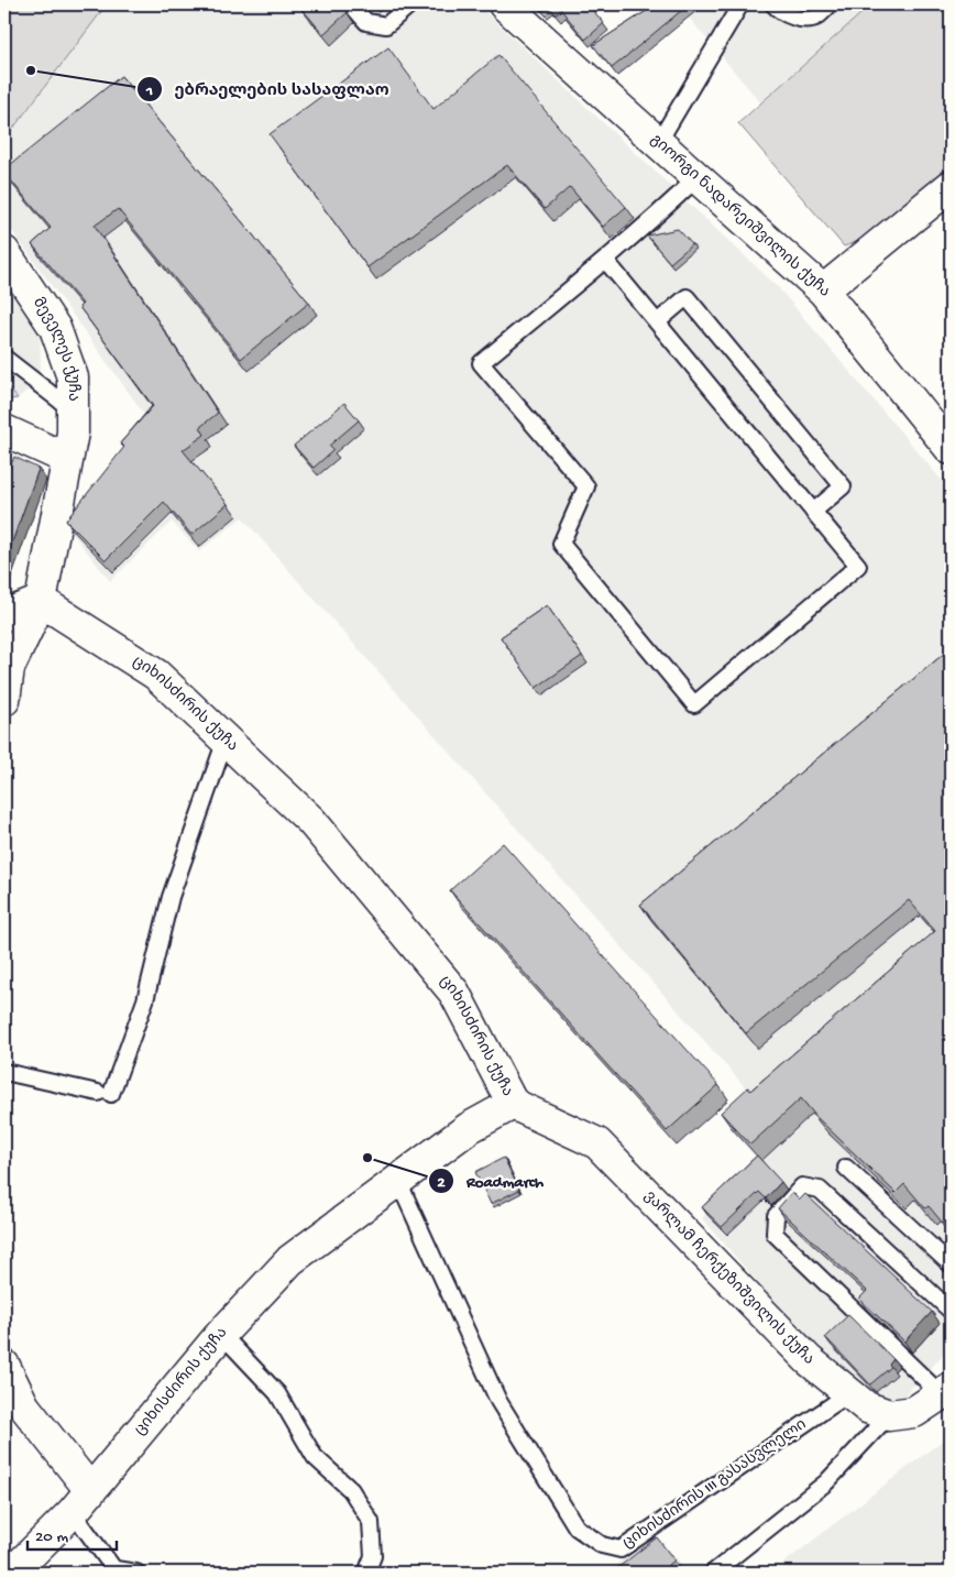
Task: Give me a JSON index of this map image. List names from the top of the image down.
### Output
{
  "streets": {
    "street": [
      "გიორგი ნადარეიშვილის ქუჩა",
      "მეველეს ქუჩა",
      "ციხისძირის ქუჩა",
      "ვარლამ ჩერქეზიშვილის ქუჩა"
    ],
    "lane": ["ციხისძირის III გასასვლელი"]
  },
  "crossings": [
    ["ციხისძირის ქუჩა", "ვარლამ ჩერქეზიშვილის ქუჩა"],
    ["ციხისძირის ქუჩა", "ციხისძირის III გასასვლელი"],
    ["ვარლამ ჩერქეზიშვილის ქუჩა", "ციხისძირის III გასასვლელი"]
  ],
  "places": ["ებრაელების სასაფლაო", "Roadmarch"],
  "scale_bar": "20 m"
}
